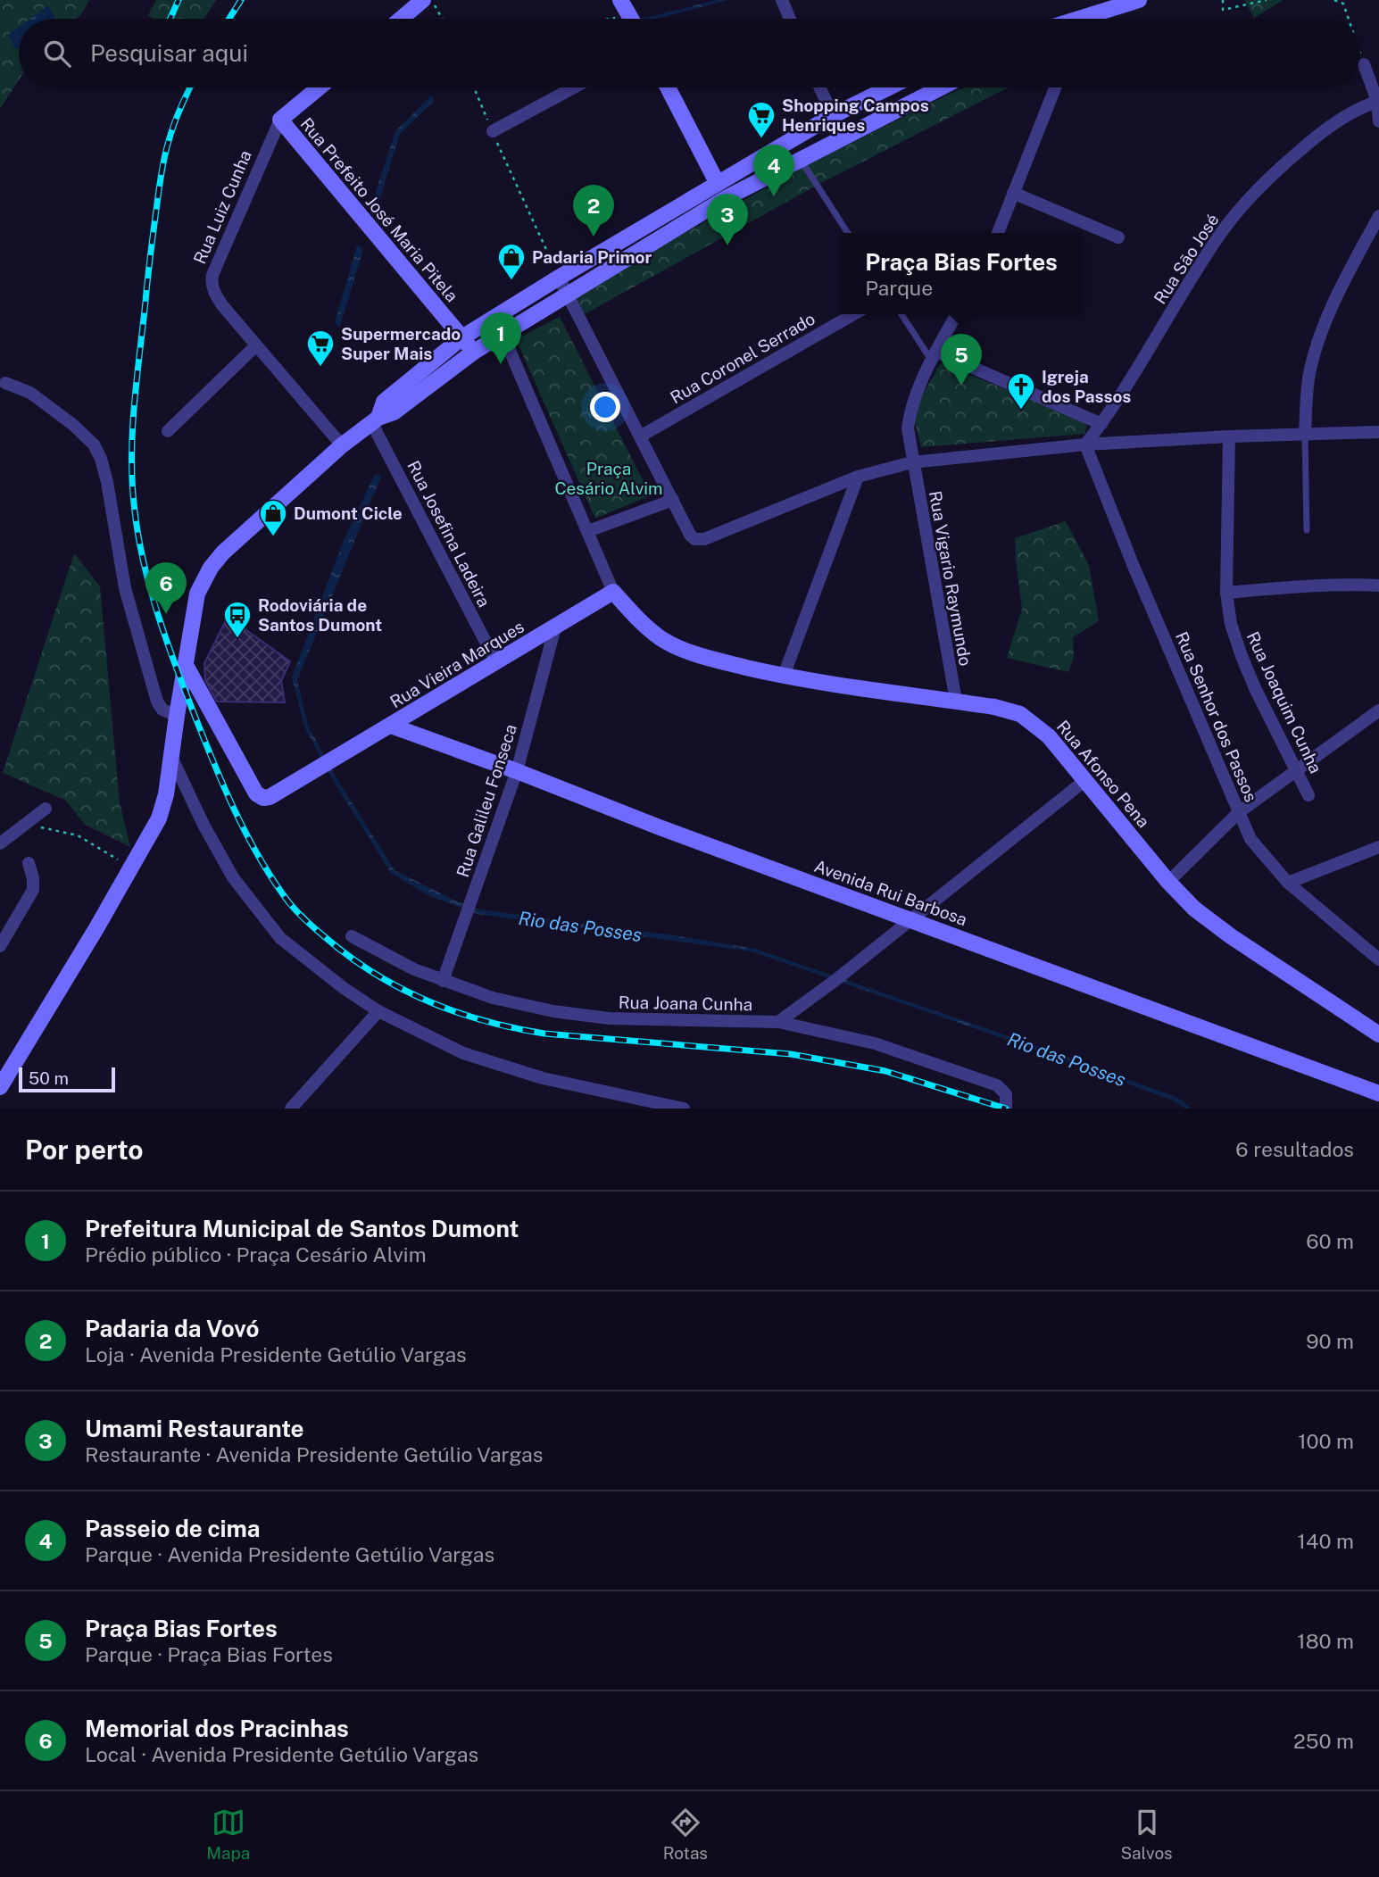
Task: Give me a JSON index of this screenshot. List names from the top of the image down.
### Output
{
  "streets": {
    "main road": [
      "Rua Luiz Cunha",
      "Rua Prefeito José Maria Pitela",
      "Rua Vieira Marques",
      "Rua Afonso Pena",
      "Avenida Rui Barbosa"
    ],
    "street": [
      "Rua São José",
      "Rua Coronel Serrado",
      "Rua Josefina Ladeira",
      "Rua Vigario Raymundo",
      "Rua Joaquim Cunha",
      "Rua Senhor dos Passos",
      "Rua Galileu Fonseca",
      "Rua Joana Cunha"
    ]
  },
  "crossings": [
    ["Rua Luiz Cunha", "Rua Prefeito José Maria Pitela"],
    ["Rua São José", "Rua Senhor dos Passos"],
    ["Rua Josefina Ladeira", "Rua Vieira Marques"],
    ["Rua Vigario Raymundo", "Rua Afonso Pena"],
    ["Rua Vieira Marques", "Rua Afonso Pena"],
    ["Rua Vieira Marques", "Rua Galileu Fonseca"],
    ["Rua Vieira Marques", "Avenida Rui Barbosa"],
    ["Rua Galileu Fonseca", "Avenida Rui Barbosa"],
    ["Rua Galileu Fonseca", "Rua Joana Cunha"]
  ],
  "water": ["Rio das Posses"],
  "parks": ["Praça Cesário Alvim"],
  "places": {
    "supermarket": ["Shopping Campos Henriques", "Supermercado Super Mais"],
    "shop": ["Padaria Primor", "Dumont Cicle"],
    "church": ["Igreja dos Passos"],
    "bus stop": ["Rodoviária de Santos Dumont"]
  },
  "scale_bar": "50 m",
  "page": {
    "search": "Pesquisar aqui",
    "pins": [
      "4",
      "2",
      "3",
      "1",
      "5",
      "6"
    ],
    "popup": ["Praça Bias Fortes", "Parque"],
    "scale": "50 m",
    "heading": ["Por perto", "6 resultados"],
    "list": [
      {
        "mark": "1",
        "name": "Prefeitura Municipal de Santos Dumont",
        "note": "Prédio público · Praça Cesário Alvim",
        "value": "60 m"
      },
      {
        "mark": "2",
        "name": "Padaria da Vovó",
        "note": "Loja · Avenida Presidente Getúlio Vargas",
        "value": "90 m"
      },
      {
        "mark": "3",
        "name": "Umami Restaurante",
        "note": "Restaurante · Avenida Presidente Getúlio Vargas",
        "value": "100 m"
      },
      {
        "mark": "4",
        "name": "Passeio de cima",
        "note": "Parque · Avenida Presidente Getúlio Vargas",
        "value": "140 m"
      },
      {
        "mark": "5",
        "name": "Praça Bias Fortes",
        "note": "Parque · Praça Bias Fortes",
        "value": "180 m"
      },
      {
        "mark": "6",
        "name": "Memorial dos Pracinhas",
        "note": "Local · Avenida Presidente Getúlio Vargas",
        "value": "250 m"
      }
    ],
    "nav": ["Mapa", "Rotas", "Salvos"]
  }
}
